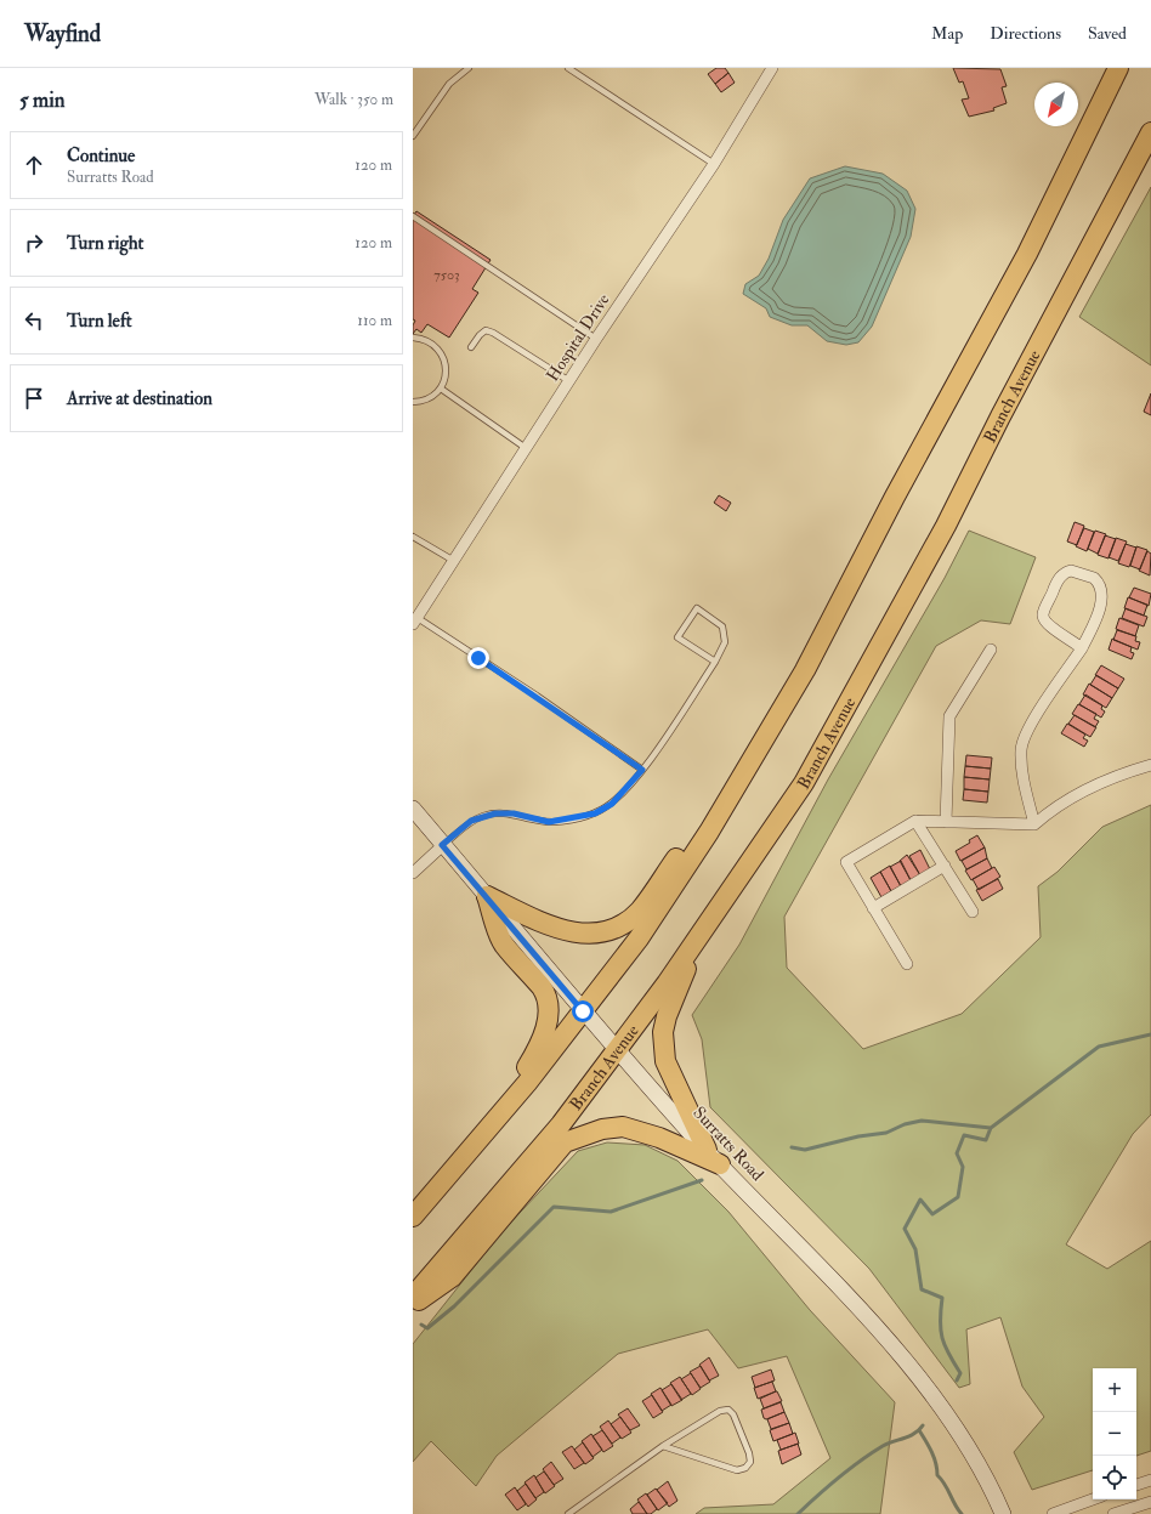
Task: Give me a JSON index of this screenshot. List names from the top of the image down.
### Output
{
  "streets": {
    "highway": ["Branch Avenue"],
    "main road": ["Surratts Road"],
    "street": ["Hospital Drive"]
  },
  "crossings": [
    ["Branch Avenue", "Surratts Road"]
  ],
  "house_numbers": ["7503"],
  "north": "bottom left",
  "page": {
    "header": "Wayfind",
    "nav": ["Map", "Directions", "Saved"],
    "heading": ["5 min", "Walk · 350 m"],
    "list": [
      ["Continue", "Surratts Road", "120 m"],
      ["Turn right", "120 m"],
      ["Turn left", "110 m"],
      "Arrive at destination"
    ],
    "map_buttons": ["+", "−"]
  }
}
